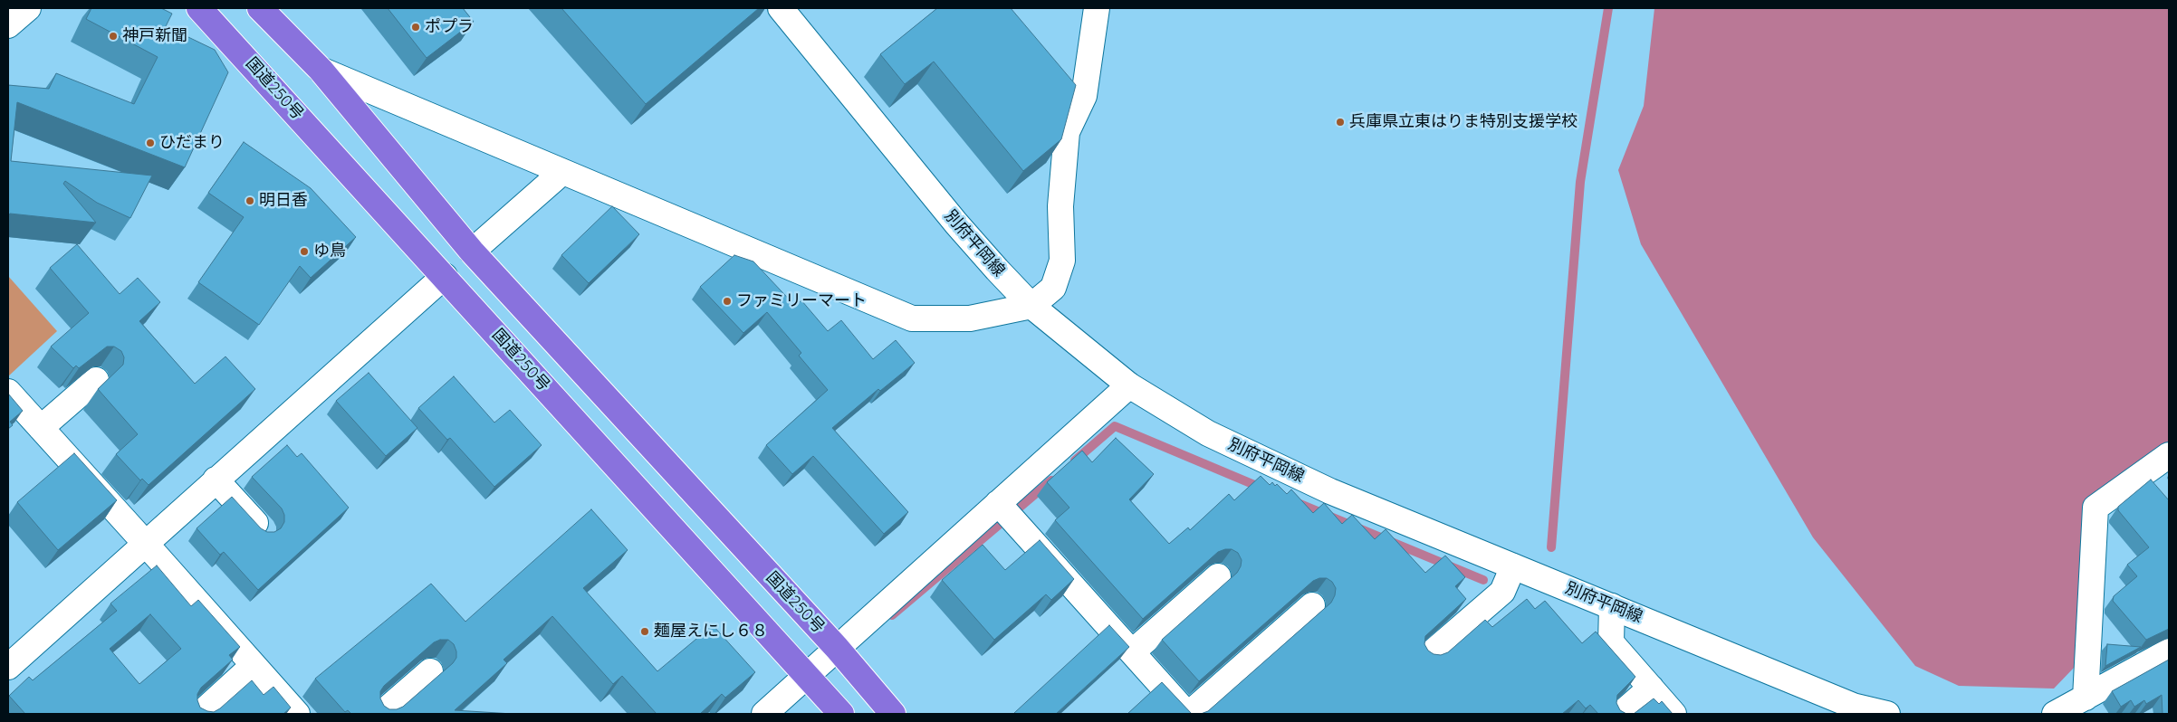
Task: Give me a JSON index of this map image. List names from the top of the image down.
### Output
{
  "streets": {
    "highway": ["国道250号"],
    "street": ["別府平岡線"]
  },
  "places": [
    "ポプラ",
    "神戸新聞",
    "兵庫県立東はりま特別支援学校",
    "ひだまり",
    "明日香",
    "ゆ鳥",
    "ファミリーマート",
    "麺屋えにし６８"
  ]
}
